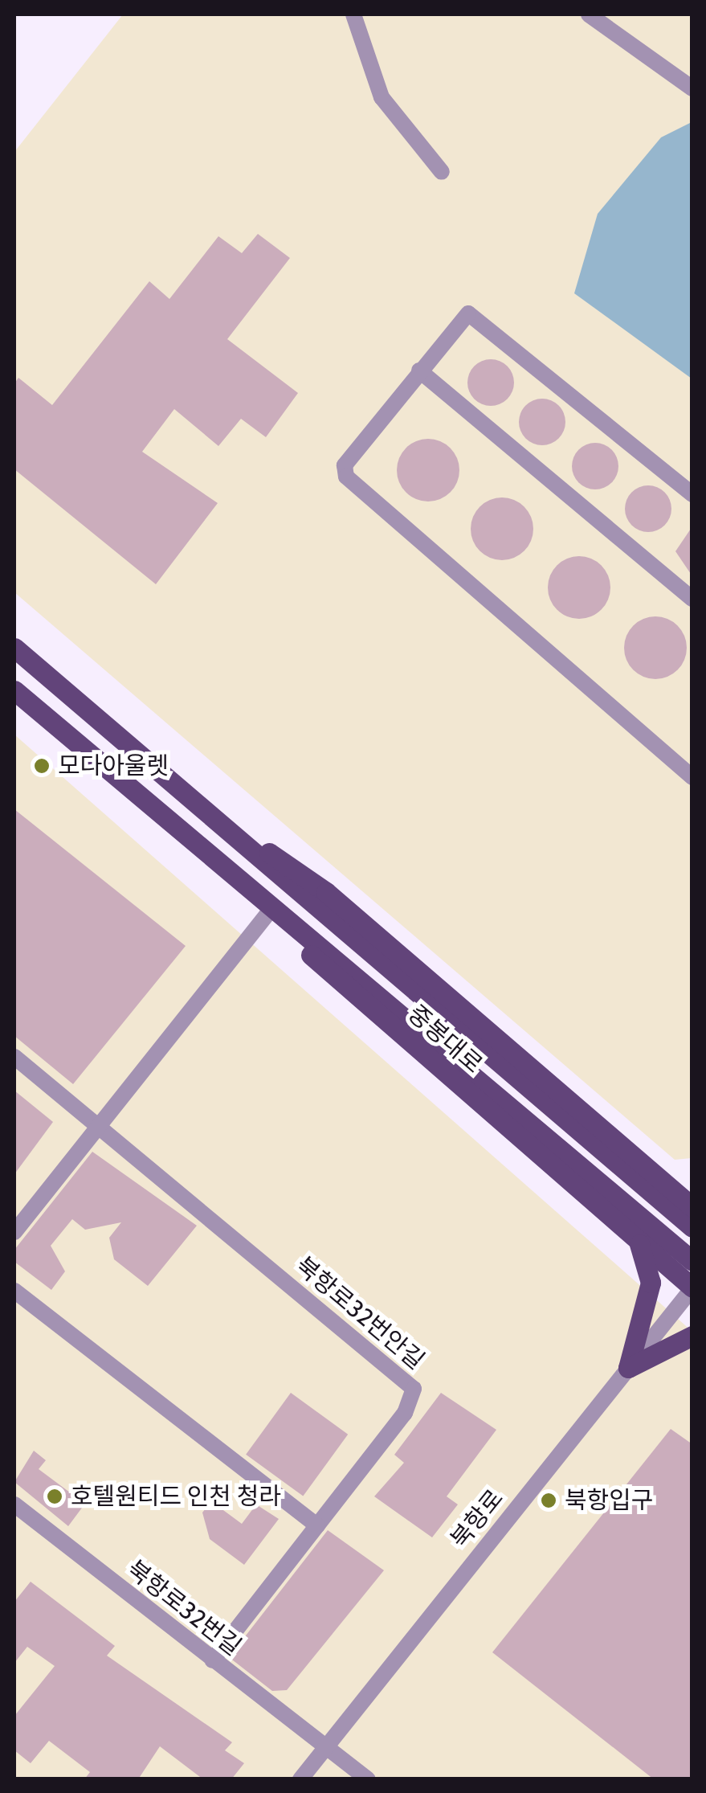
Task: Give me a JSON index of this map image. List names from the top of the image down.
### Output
{
  "streets": {
    "main road": ["중봉대로"],
    "street": ["북항로32번안길", "북항로", "북항로32번길"]
  },
  "crossings": [
    ["중봉대로", "북항로"],
    ["북항로32번안길", "북항로32번길"],
    ["북항로", "북항로32번길"]
  ],
  "places": ["모다아울렛", "호텔원티드 인천 청라", "북항입구"]
}
